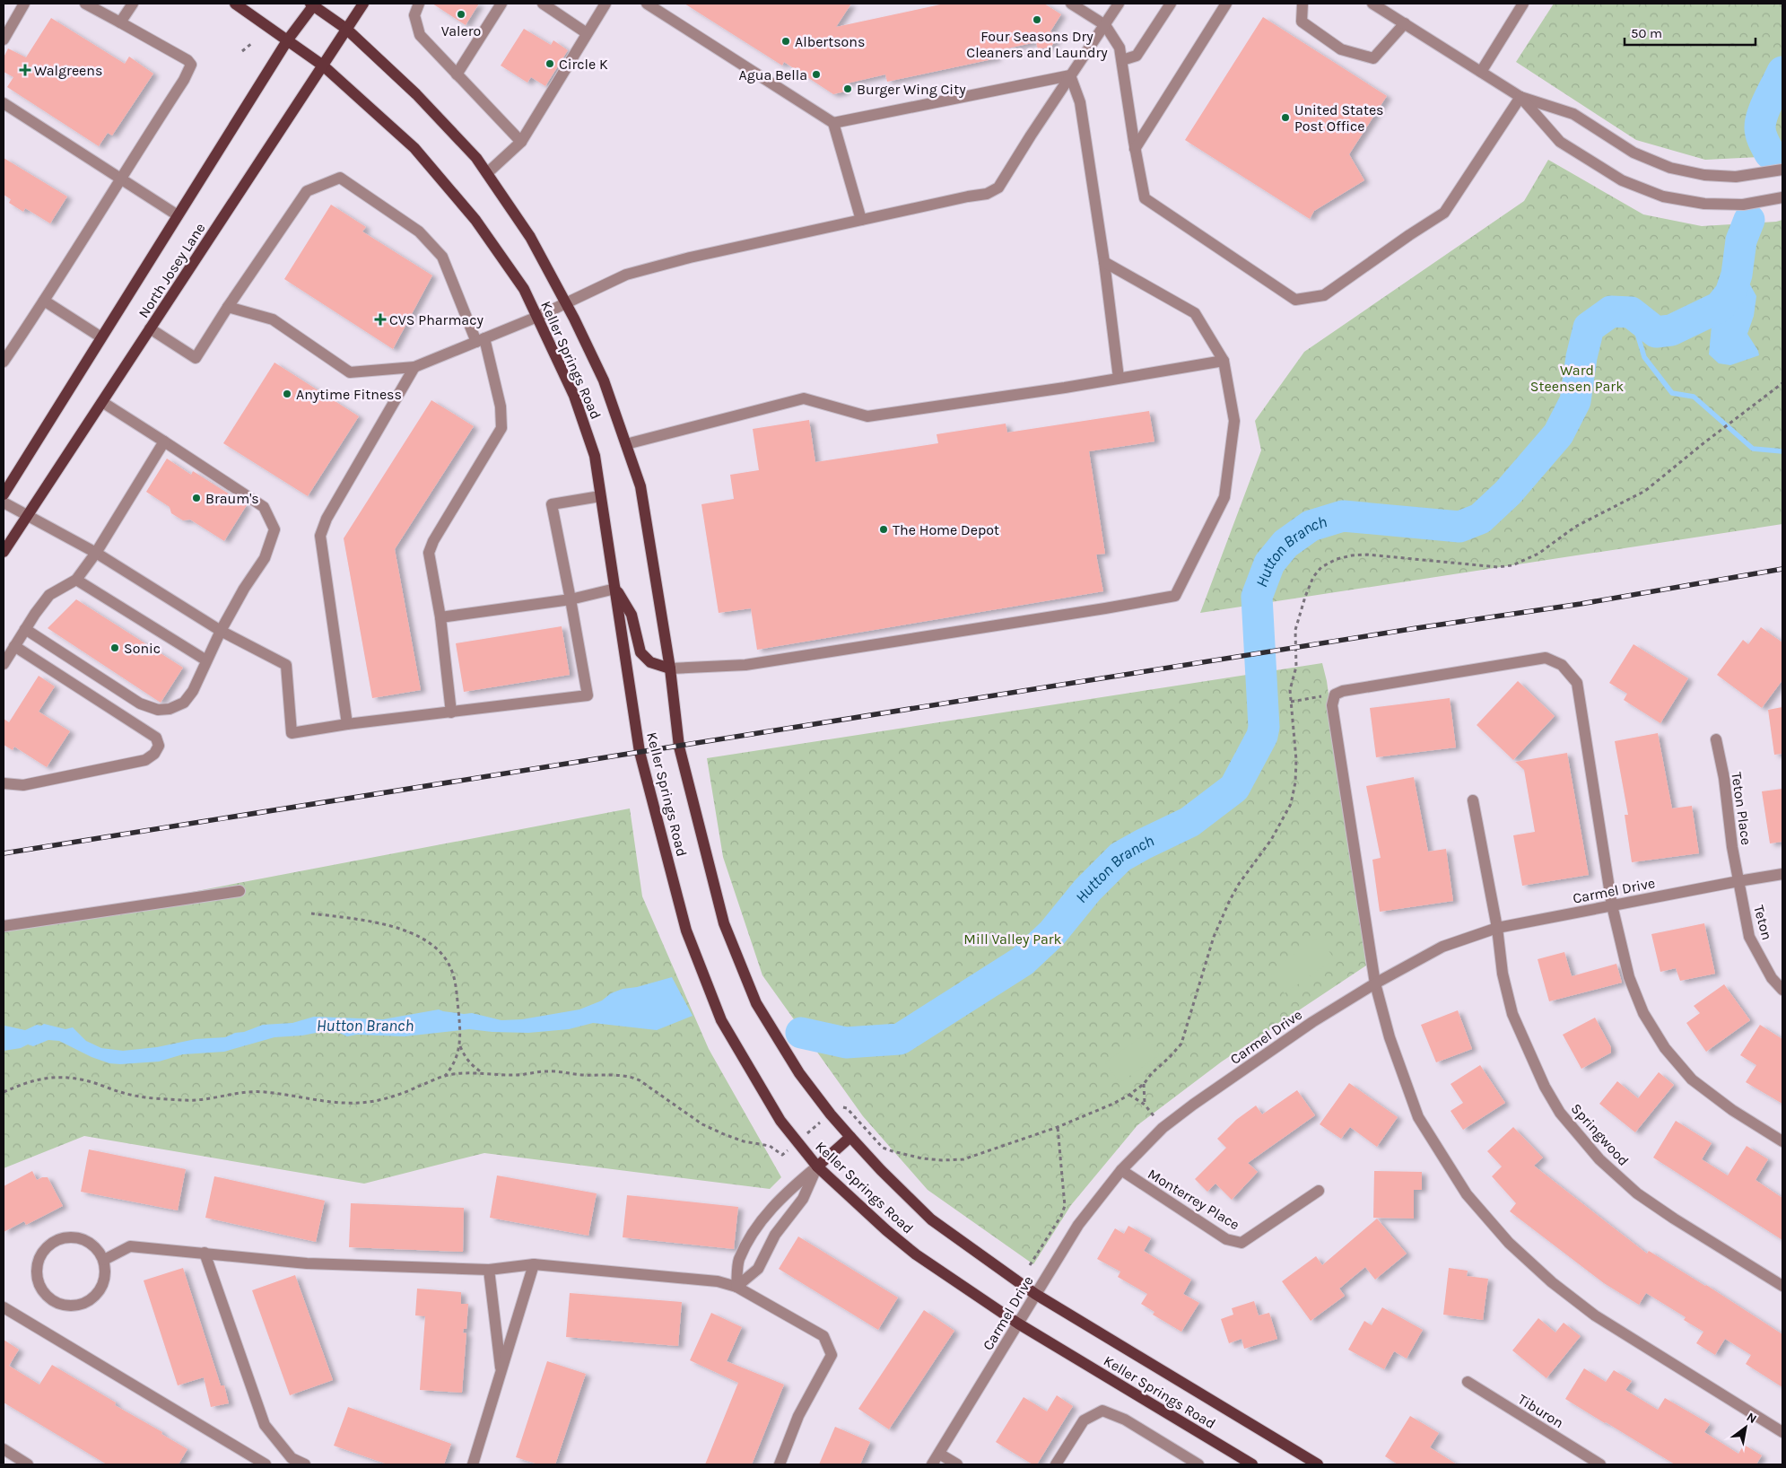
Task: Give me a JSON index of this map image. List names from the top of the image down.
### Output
{
  "streets": {
    "main road": ["North Josey Lane", "Keller Springs Road"],
    "street": [
      "Teton Place",
      "Carmel Drive",
      "Teton",
      "Springwood",
      "Monterrey Place",
      "Tiburon"
    ]
  },
  "crossings": [
    ["North Josey Lane", "Keller Springs Road"],
    ["Keller Springs Road", "Carmel Drive"],
    ["Teton Place", "Carmel Drive"],
    ["Teton Place", "Teton"],
    ["Carmel Drive", "Teton"],
    ["Carmel Drive", "Springwood"],
    ["Carmel Drive", "Monterrey Place"]
  ],
  "water": ["Hutton Branch"],
  "parks": ["Ward Steensen Park", "Mill Valley Park"],
  "places": {
    "other": [
      "Valero",
      "Four Seasons Dry Cleaners and Laundry",
      "Albertsons",
      "Circle K",
      "Agua Bella",
      "Burger Wing City",
      "United States Post Office",
      "Anytime Fitness",
      "Braum's",
      "The Home Depot",
      "Sonic"
    ],
    "health": ["Walgreens", "CVS Pharmacy"]
  },
  "scale_bar": "50 m",
  "north": "top right"
}
